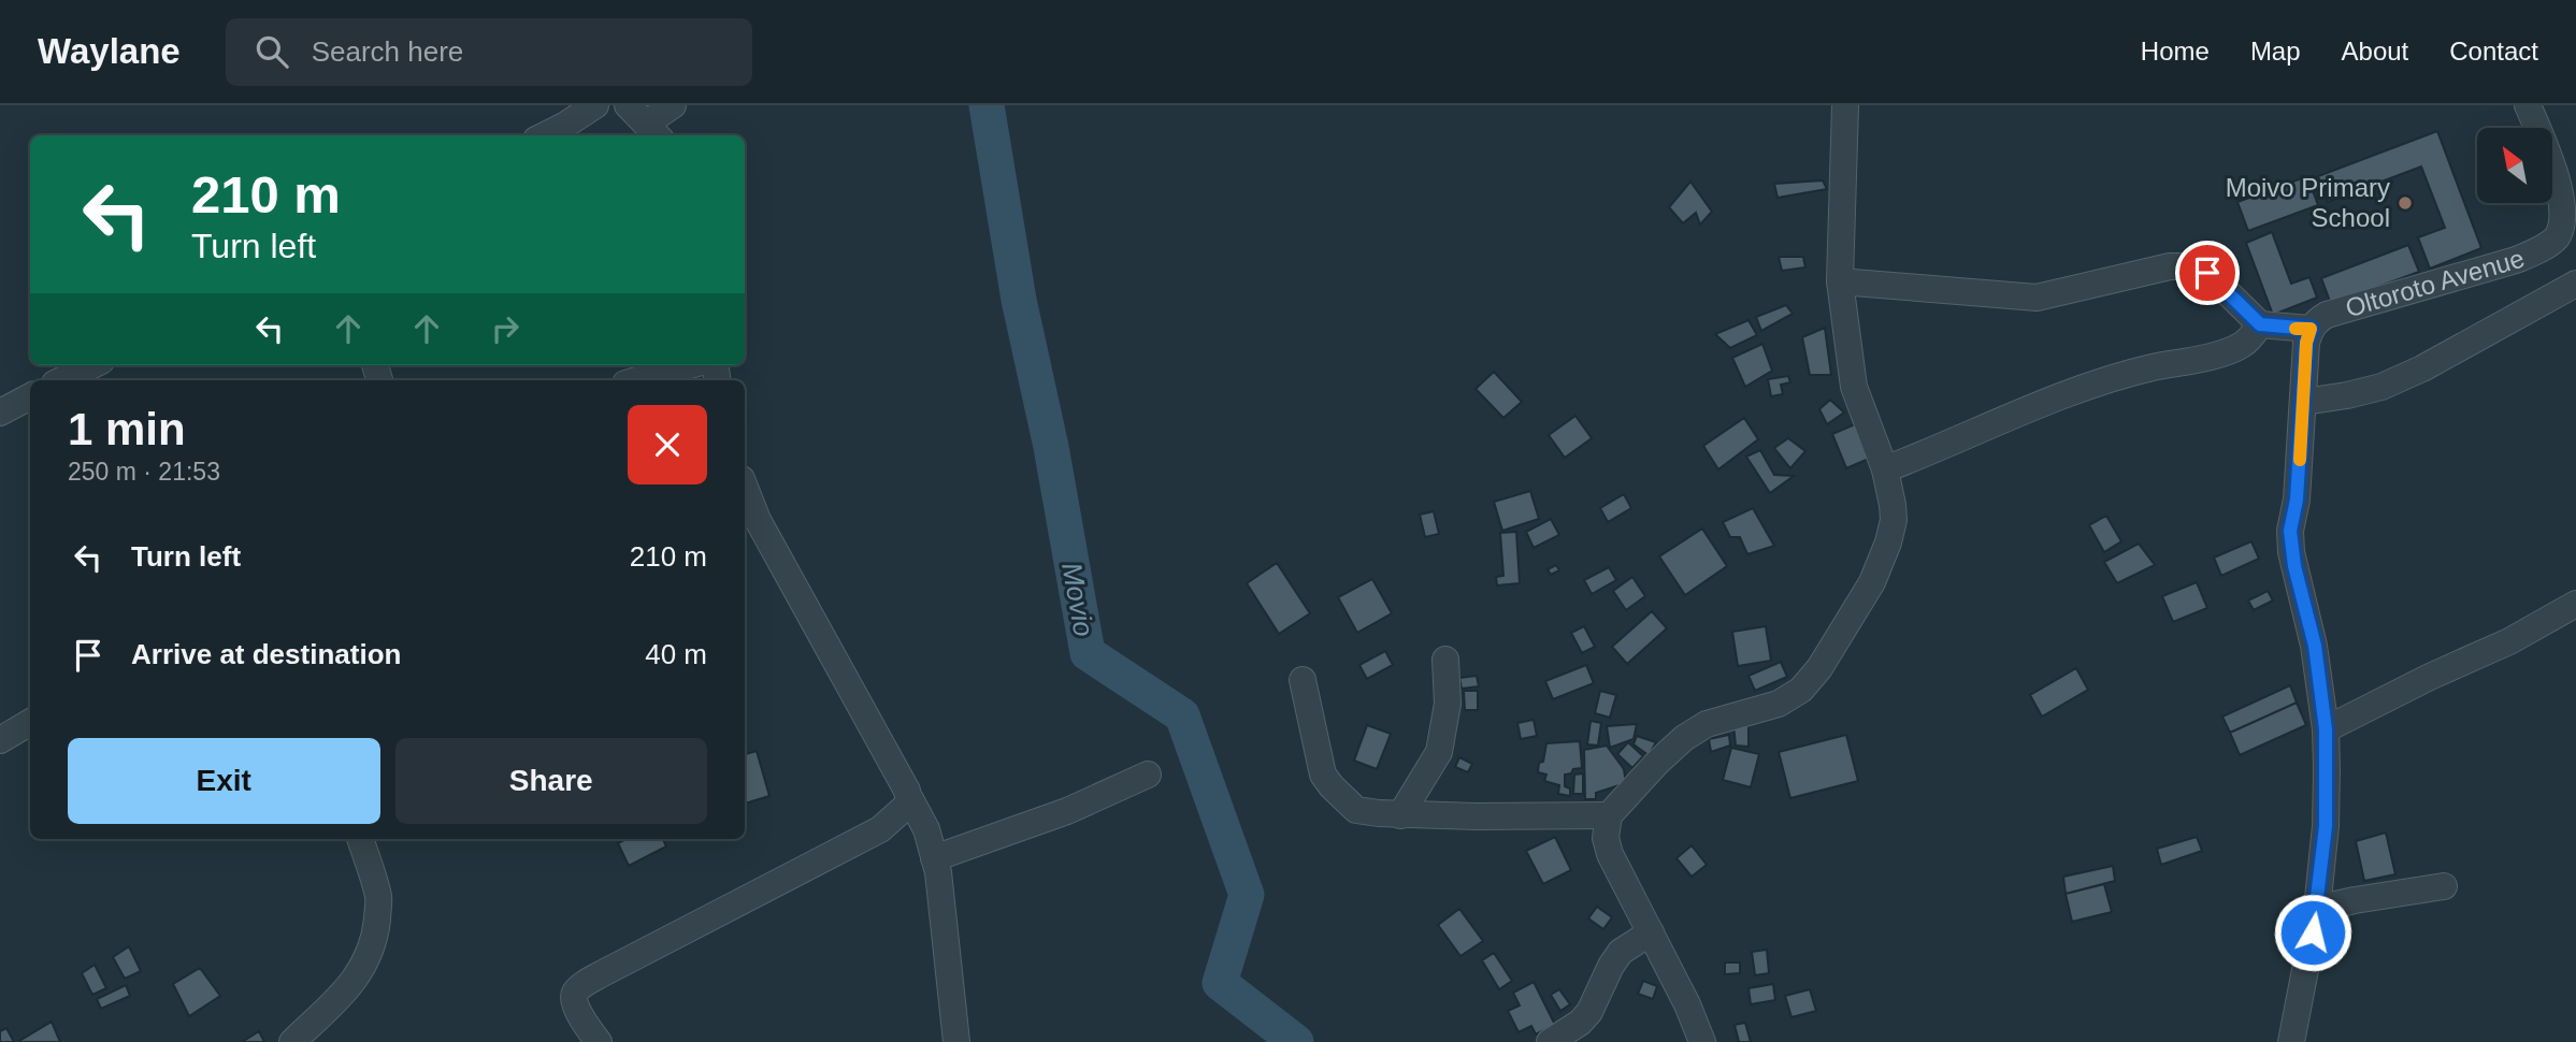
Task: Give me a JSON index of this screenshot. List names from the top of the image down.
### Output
{
  "streets": {
    "street": ["Oltoroto Avenue"]
  },
  "water": ["Movio"],
  "places": ["Moivo Primary School"],
  "north": "top left",
  "page": {
    "header": "Waylane",
    "search": "Search here",
    "nav": [
      "Home",
      "Map",
      "About",
      "Contact"
    ],
    "turn": ["210 m", "Turn left"],
    "heading": ["1 min", "250 m · 21:53"],
    "list": [
      {
        "name": "Turn left",
        "value": "210 m"
      },
      {
        "name": "Arrive at destination",
        "value": "40 m"
      }
    ],
    "buttons": ["Exit", "Share"]
  }
}
